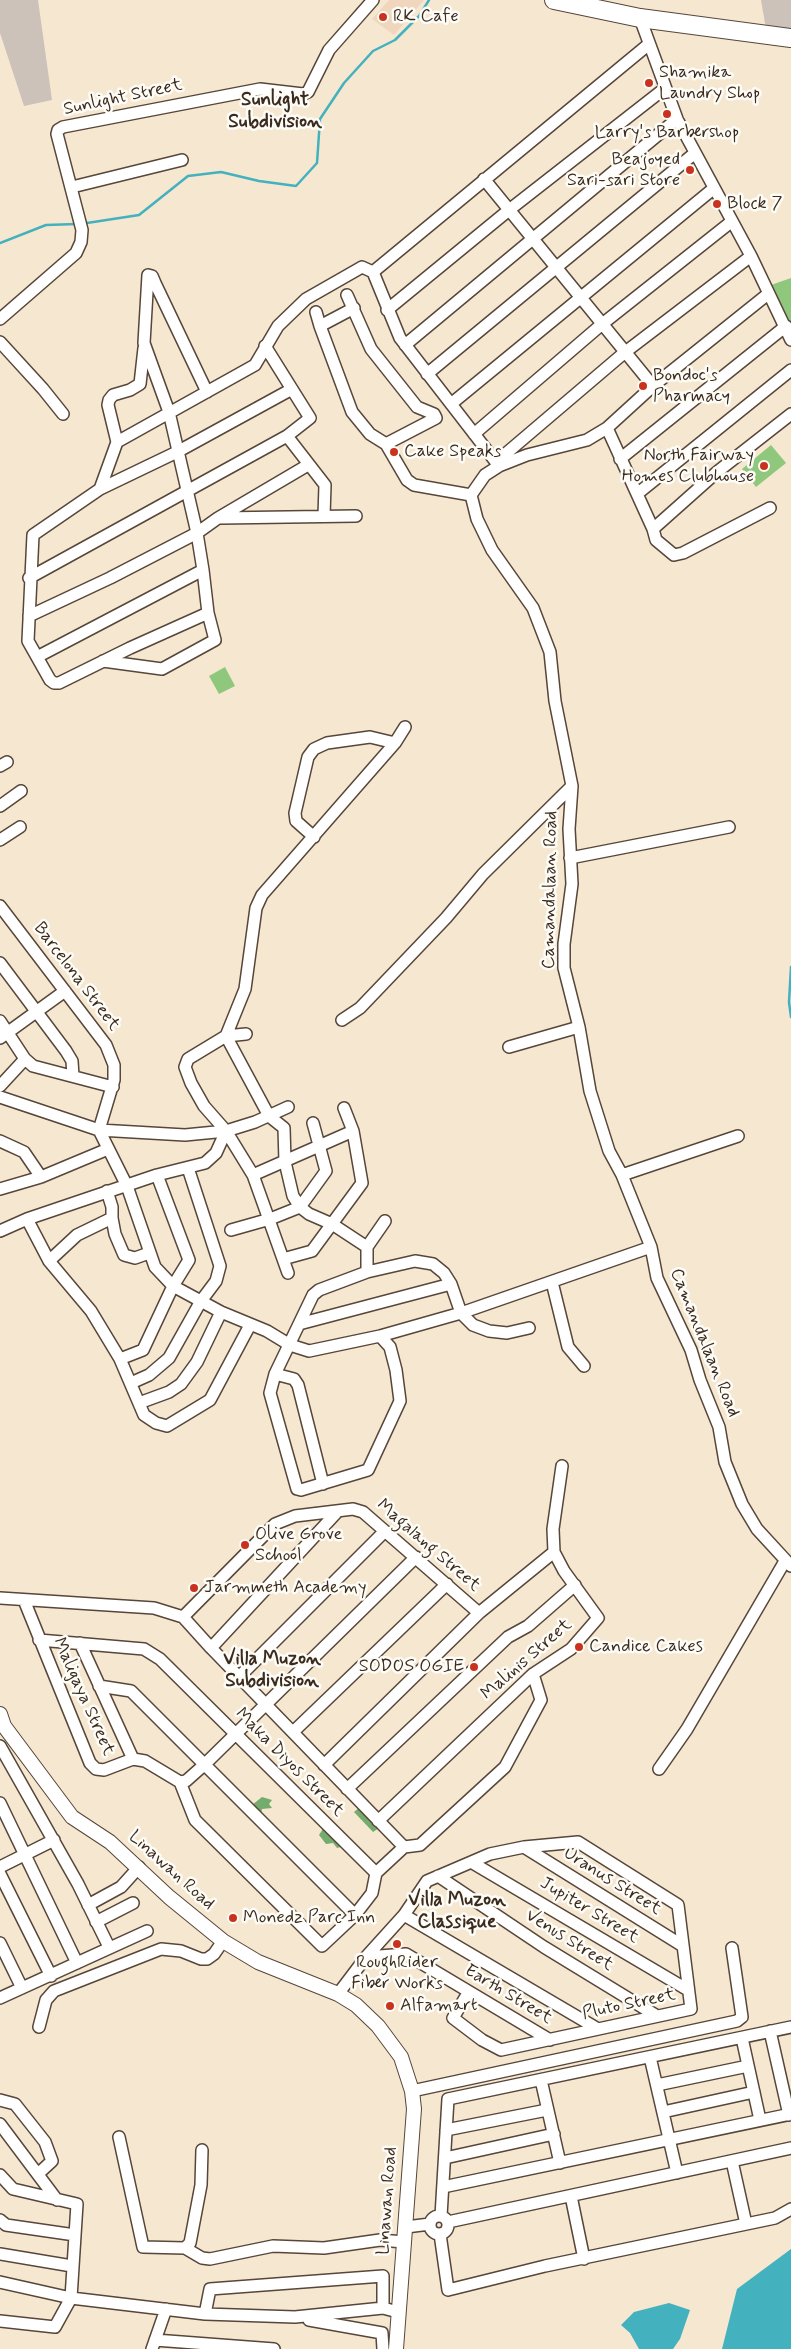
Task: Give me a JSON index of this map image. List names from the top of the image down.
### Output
{
  "streets": {
    "street": [
      "Sunlight Street",
      "Camandalaan Road",
      "Barcelona Street",
      "Magalang Street",
      "Malinis Street",
      "Maligaya Street",
      "Maka Diyos Street",
      "Linawan Road",
      "Uranus Street",
      "Jupiter Street",
      "Venus Street",
      "Earth Street",
      "Pluto Street"
    ]
  },
  "crossings": [
    ["Maligaya Street", "Maka Diyos Street"],
    ["Uranus Street", "Pluto Street"],
    ["Jupiter Street", "Pluto Street"],
    ["Venus Street", "Pluto Street"],
    ["Earth Street", "Pluto Street"]
  ],
  "districts": ["Sunlight Subdivision", "Villa Muzon Subdivision", "Villa Muzon Classique"],
  "places": [
    "RK Cafe",
    "Shamika Laundry Shop",
    "Larry's Barbershop",
    "Beajoyed Sari-sari Store",
    "Block 7",
    "Bondoc's Pharmacy",
    "Cake Speaks",
    "North Fairway Homes Clubhouse",
    "Olive Grove School",
    "Jarmmeth Academy",
    "Candice Cakes",
    "SODOS OGIE",
    "Monedz Parc Inn",
    "RoughRider Fiber Works",
    "Alfamart"
  ]
}
